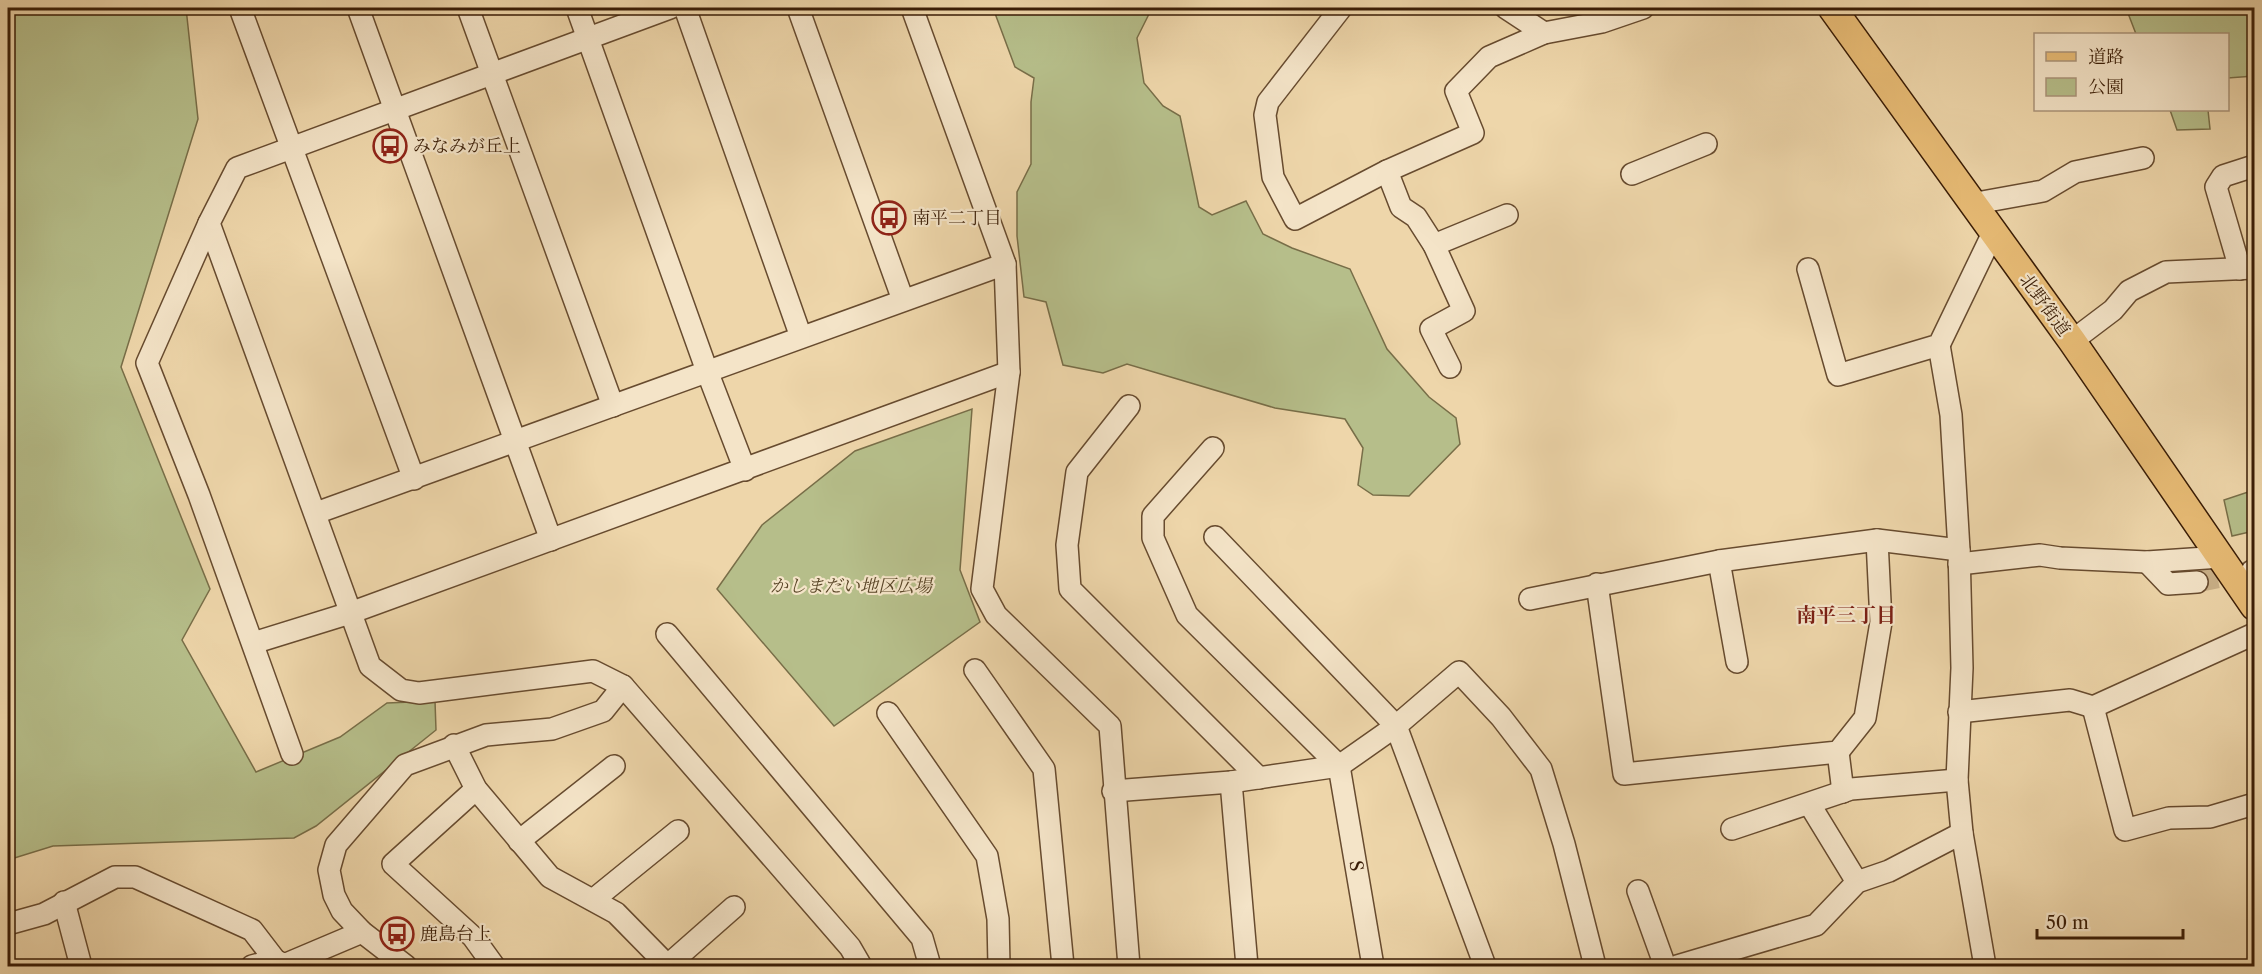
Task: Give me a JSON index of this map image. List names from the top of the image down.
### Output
{
  "streets": {
    "main road": ["北野街道"],
    "street": ["S"]
  },
  "districts": ["南平三丁目"],
  "parks": ["かしまだい地区広場"],
  "places": {
    "bus stop": ["みなみが丘上", "南平二丁目", "鹿島台上"]
  },
  "legend": ["道路", "公園"],
  "scale_bar": "50 m"
}
